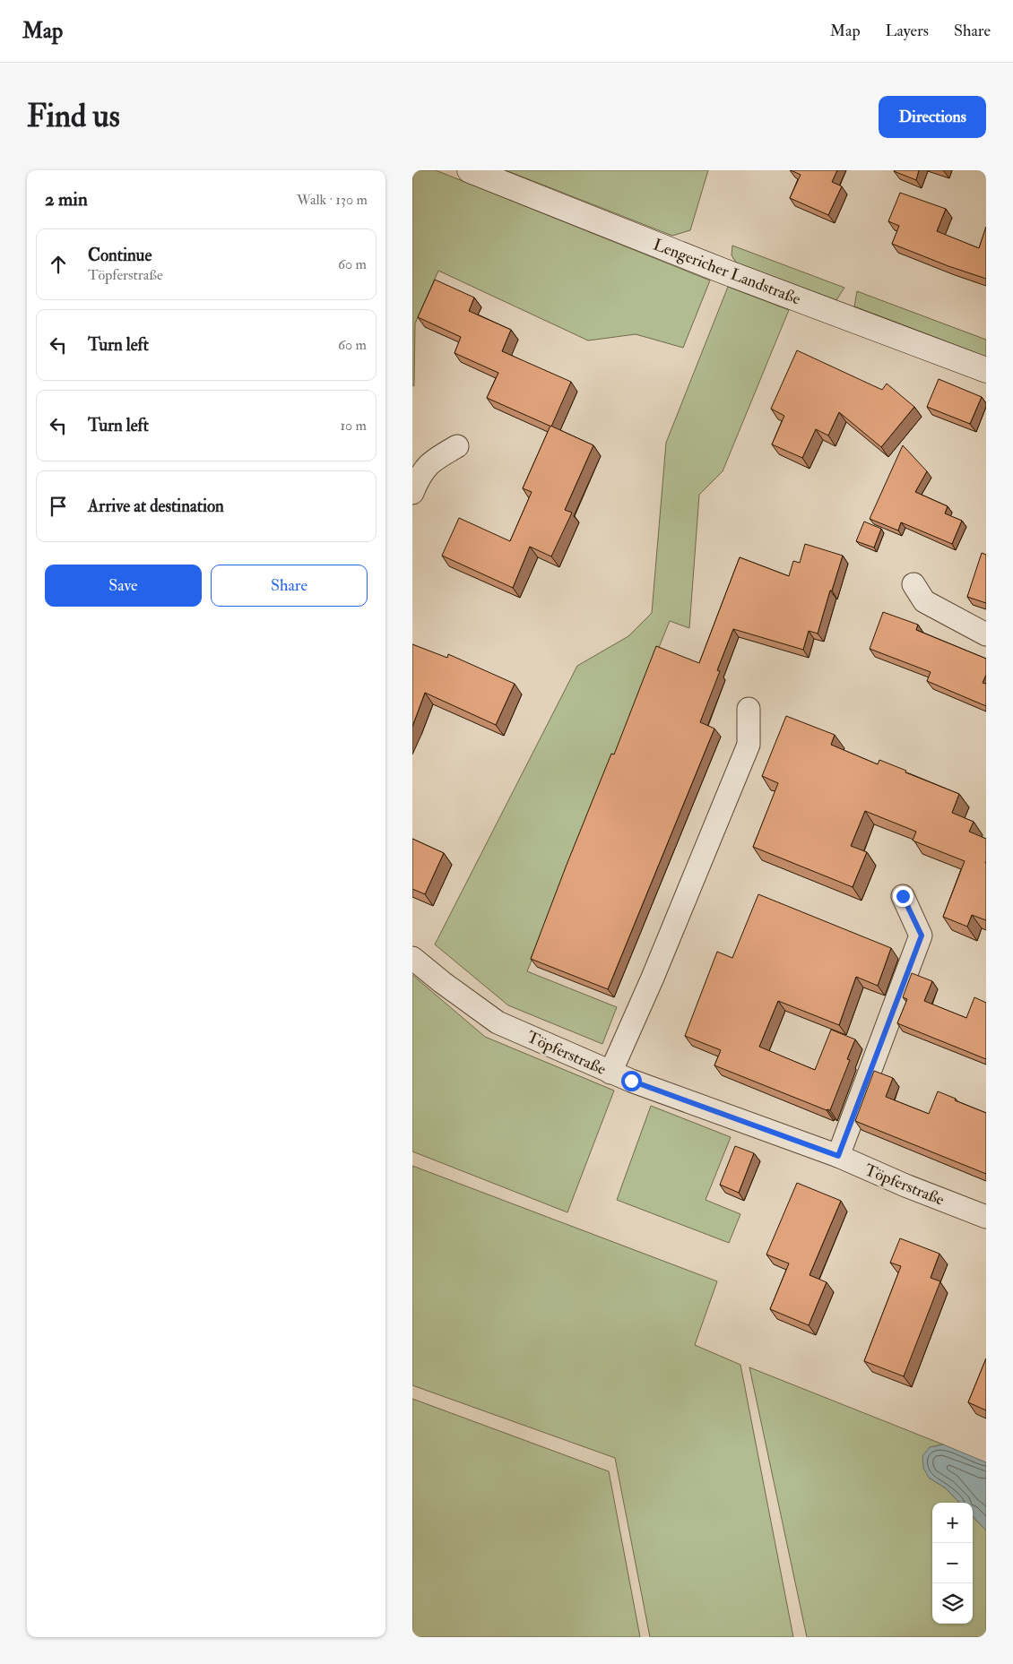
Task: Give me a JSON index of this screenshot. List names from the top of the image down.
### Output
{
  "streets": {
    "main road": ["Lengericher Landstraße"],
    "street": ["Töpferstraße"]
  },
  "page": {
    "header": "Map",
    "nav": ["Map", "Layers", "Share"],
    "buttons": [
      "Directions",
      ["Save", "Share"]
    ],
    "title": "Find us",
    "heading": ["2 min", "Walk · 130 m"],
    "list": [
      ["Continue", "Töpferstraße", "60 m"],
      ["Turn left", "60 m"],
      ["Turn left", "10 m"],
      "Arrive at destination"
    ],
    "map_buttons": ["+", "−"]
  }
}
